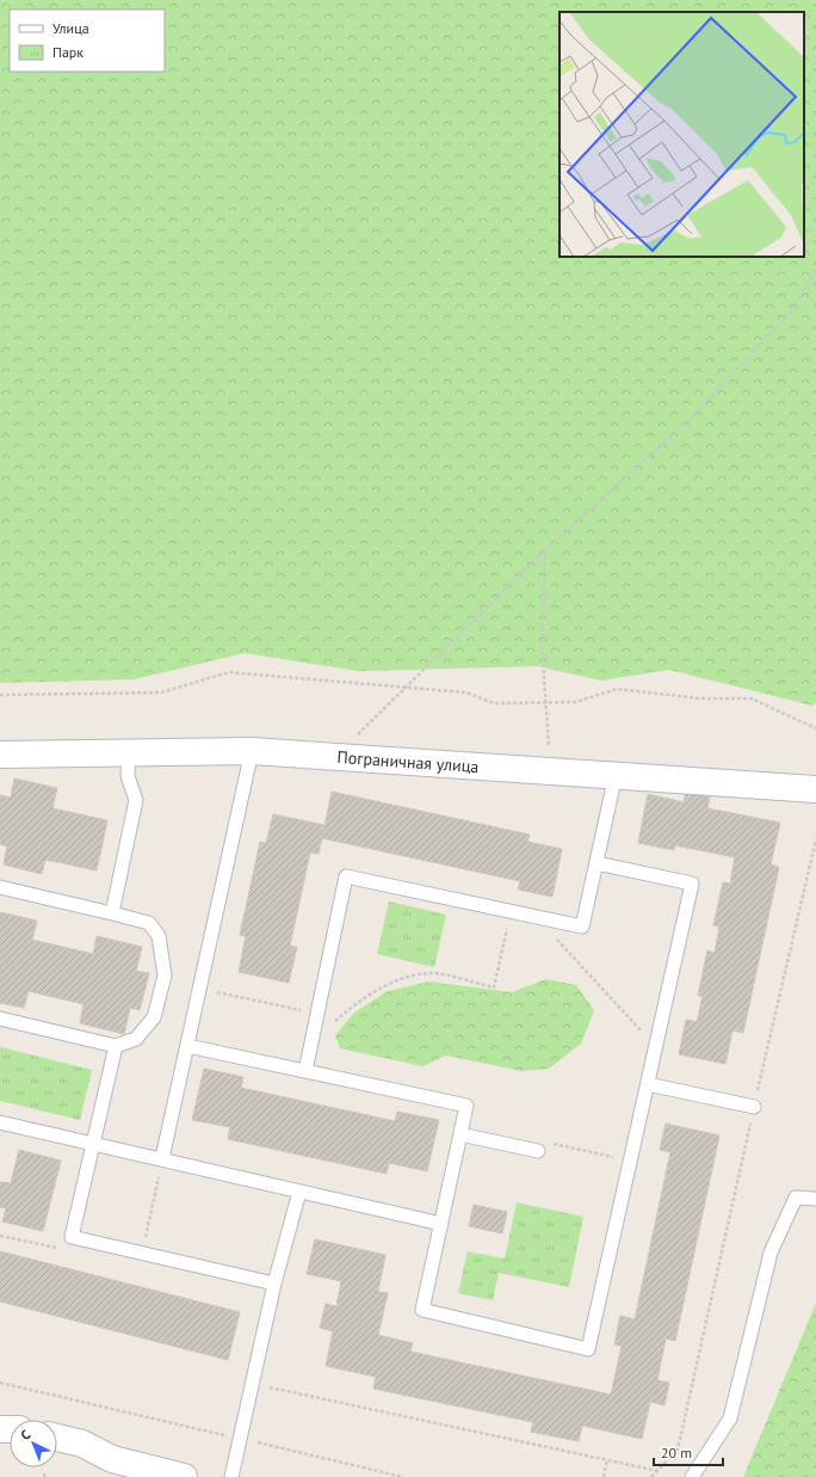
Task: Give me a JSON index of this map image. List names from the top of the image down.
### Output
{
  "streets": {
    "street": ["Пограничная улица"]
  },
  "legend": ["Улица", "Парк"],
  "scale_bar": "20 m",
  "north": "top left"
}
